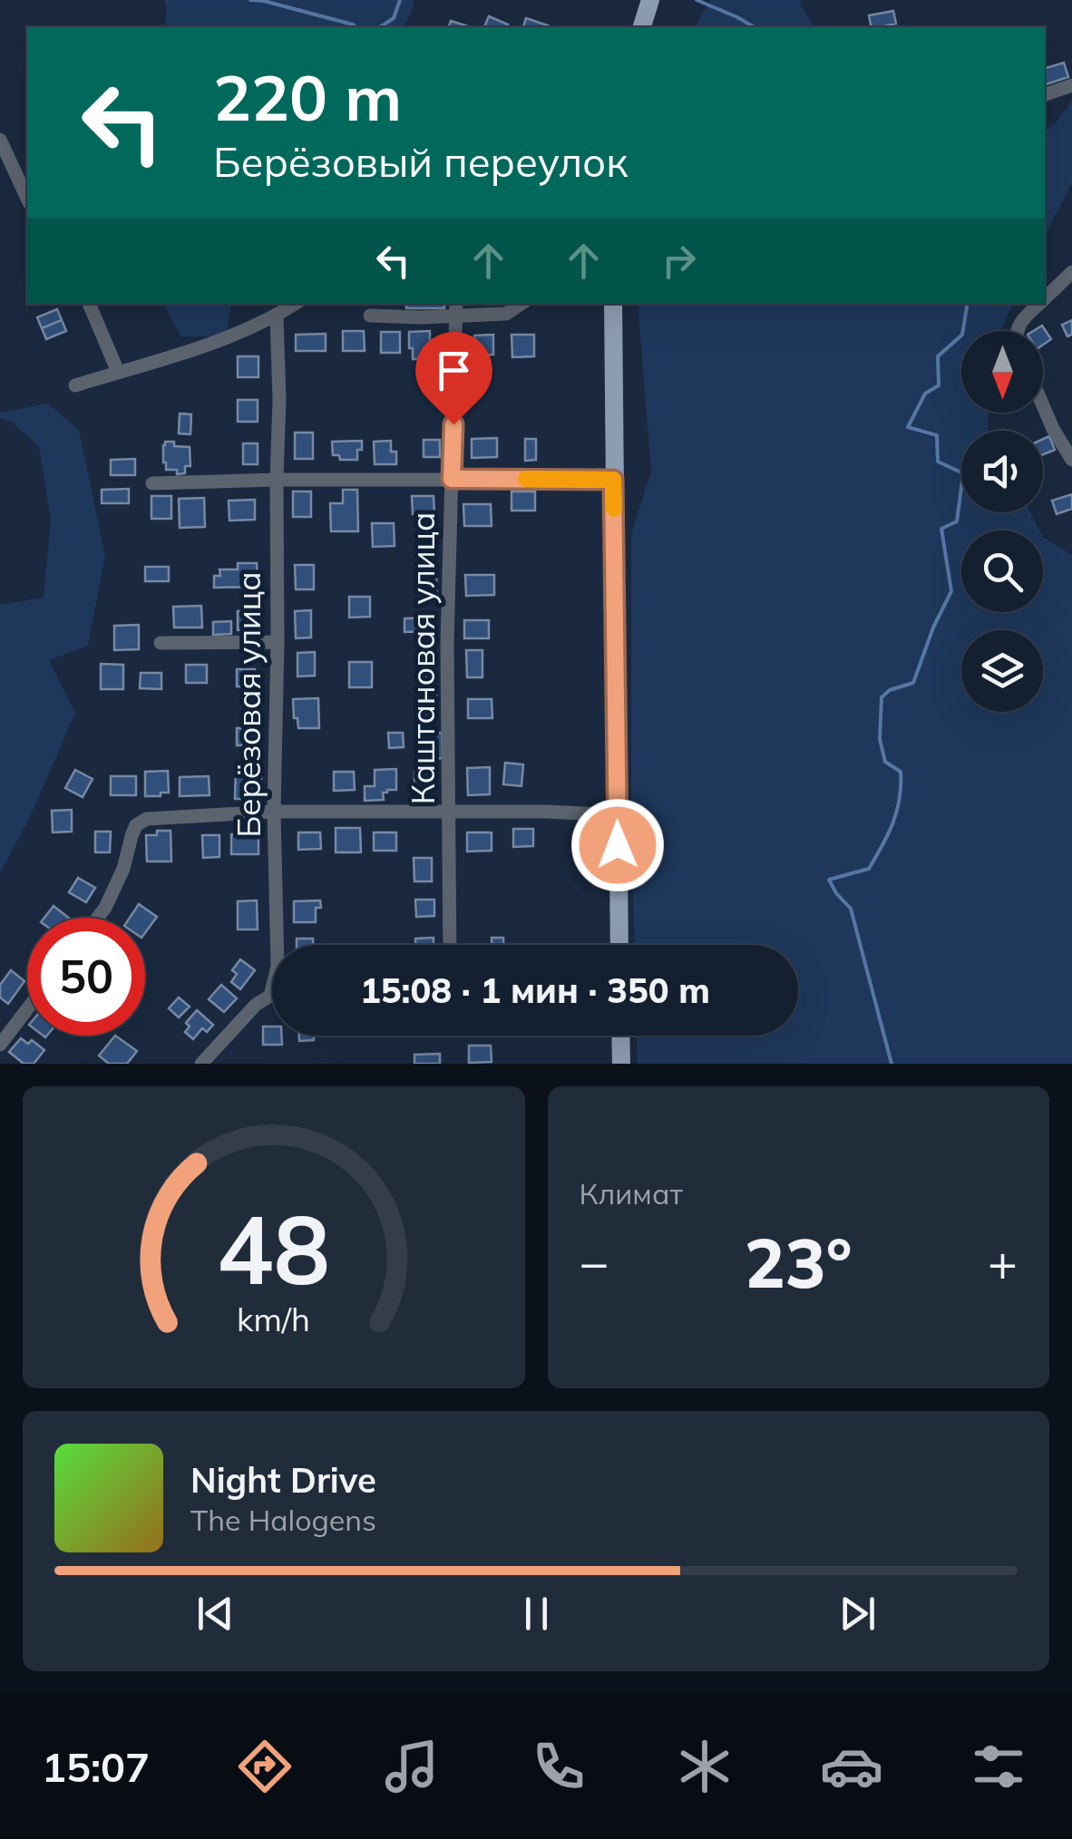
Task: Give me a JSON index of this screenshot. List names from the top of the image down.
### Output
{
  "streets": {
    "street": ["Каштановая улица", "Берёзовая улица"]
  },
  "north": "bottom",
  "page": {
    "turn": ["220 m", "Берёзовый переулок"],
    "limit": "50",
    "trip": "15:08 · 1 мин · 350 m",
    "tile": "Климат",
    "heat": ["−", "23°", "+"],
    "song": ["Night Drive", "The Halogens"],
    "tabs": "15:07",
    "gauge": ["48", "km/h"]
  }
}
